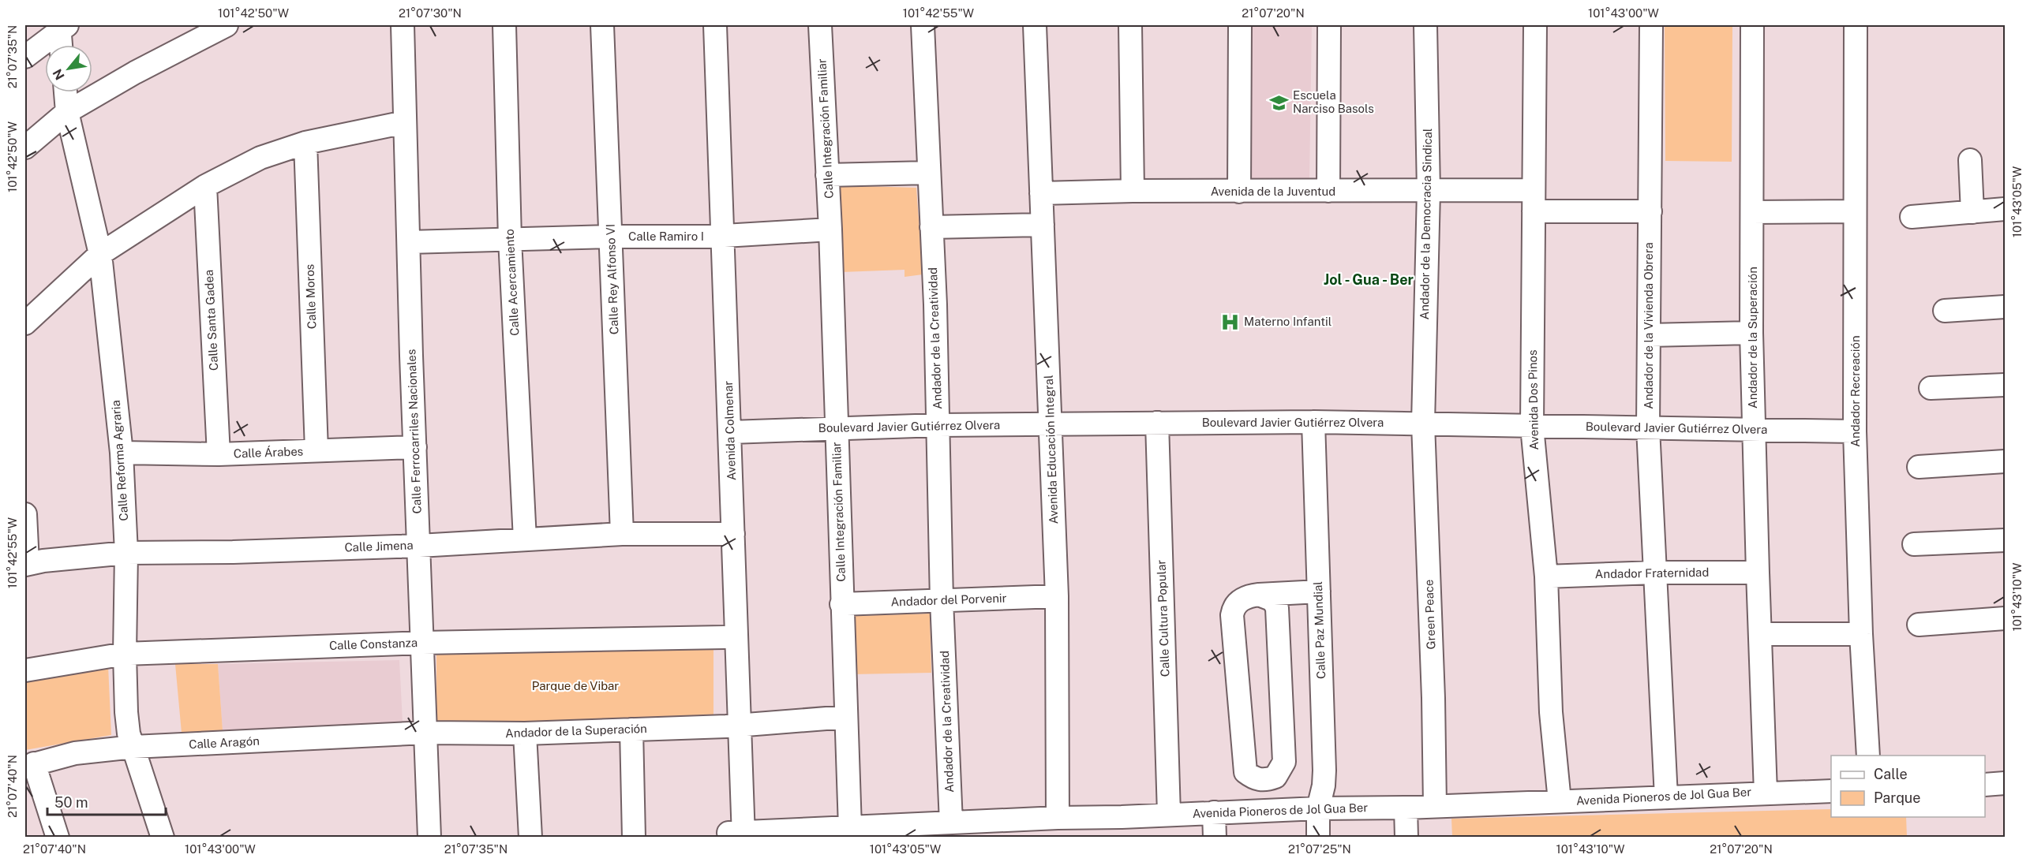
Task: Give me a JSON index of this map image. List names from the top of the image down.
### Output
{
  "streets": {
    "street": [
      "Calle Integración Familiar",
      "Avenida de la Juventud",
      "Andador de la Democracia Sindical",
      "Calle Ramiro I",
      "Calle Rey Alfonso VI",
      "Calle Acercamiento",
      "Calle Moros",
      "Calle Santa Gadea",
      "Andador de la Vivienda Obrera",
      "Andador de la Superación",
      "Andador de la Creatividad",
      "Andador Recreación",
      "Avenida Dos Pinos",
      "Boulevard Javier Gutiérrez Olvera",
      "Avenida Colmenar",
      "Calle Ferrocarriles Nacionales",
      "Avenida Educación Integral",
      "Calle Árabes",
      "Calle Reforma Agraria",
      "Calle Jimena",
      "Andador Fraternidad",
      "Andador del Porvenir",
      "Green Peace",
      "Calle Cultura Popular",
      "Calle Paz Mundial",
      "Calle Constanza",
      "Calle Aragón",
      "Avenida Pioneros de Jol Gua Ber"
    ]
  },
  "crossings": [
    ["Calle Integración Familiar", "Calle Ramiro I"],
    ["Calle Integración Familiar", "Andador de la Superación"],
    ["Calle Integración Familiar", "Boulevard Javier Gutiérrez Olvera"],
    ["Calle Integración Familiar", "Andador del Porvenir"],
    ["Calle Integración Familiar", "Avenida Pioneros de Jol Gua Ber"],
    ["Avenida de la Juventud", "Andador de la Democracia Sindical"],
    ["Avenida de la Juventud", "Andador de la Vivienda Obrera"],
    ["Avenida de la Juventud", "Avenida Dos Pinos"],
    ["Avenida de la Juventud", "Avenida Educación Integral"],
    ["Andador de la Democracia Sindical", "Boulevard Javier Gutiérrez Olvera"],
    ["Andador de la Democracia Sindical", "Green Peace"],
    ["Calle Ramiro I", "Calle Rey Alfonso VI"],
    ["Calle Ramiro I", "Calle Acercamiento"],
    ["Calle Ramiro I", "Avenida Colmenar"],
    ["Calle Ramiro I", "Calle Ferrocarriles Nacionales"],
    ["Calle Rey Alfonso VI", "Calle Jimena"],
    ["Calle Acercamiento", "Calle Jimena"],
    ["Calle Moros", "Calle Árabes"],
    ["Calle Santa Gadea", "Calle Árabes"],
    ["Andador de la Vivienda Obrera", "Boulevard Javier Gutiérrez Olvera"],
    ["Andador de la Vivienda Obrera", "Andador Fraternidad"],
    ["Andador de la Vivienda Obrera", "Avenida Pioneros de Jol Gua Ber"],
    ["Andador de la Superación", "Boulevard Javier Gutiérrez Olvera"],
    ["Andador de la Superación", "Avenida Colmenar"],
    ["Andador de la Superación", "Calle Ferrocarriles Nacionales"],
    ["Andador de la Superación", "Andador Fraternidad"],
    ["Andador de la Superación", "Calle Aragón"],
    ["Andador de la Superación", "Avenida Pioneros de Jol Gua Ber"],
    ["Andador de la Creatividad", "Boulevard Javier Gutiérrez Olvera"],
    ["Andador de la Creatividad", "Andador del Porvenir"],
    ["Andador de la Creatividad", "Avenida Pioneros de Jol Gua Ber"],
    ["Andador Recreación", "Boulevard Javier Gutiérrez Olvera"],
    ["Avenida Dos Pinos", "Boulevard Javier Gutiérrez Olvera"],
    ["Avenida Dos Pinos", "Andador Fraternidad"],
    ["Avenida Dos Pinos", "Avenida Pioneros de Jol Gua Ber"],
    ["Boulevard Javier Gutiérrez Olvera", "Avenida Colmenar"],
    ["Boulevard Javier Gutiérrez Olvera", "Avenida Educación Integral"],
    ["Boulevard Javier Gutiérrez Olvera", "Green Peace"],
    ["Boulevard Javier Gutiérrez Olvera", "Calle Cultura Popular"],
    ["Boulevard Javier Gutiérrez Olvera", "Calle Paz Mundial"],
    ["Avenida Colmenar", "Calle Jimena"],
    ["Avenida Colmenar", "Calle Constanza"],
    ["Avenida Colmenar", "Avenida Pioneros de Jol Gua Ber"],
    ["Calle Ferrocarriles Nacionales", "Calle Árabes"],
    ["Calle Ferrocarriles Nacionales", "Calle Jimena"],
    ["Calle Ferrocarriles Nacionales", "Calle Constanza"],
    ["Calle Ferrocarriles Nacionales", "Calle Aragón"],
    ["Avenida Educación Integral", "Andador del Porvenir"],
    ["Avenida Educación Integral", "Avenida Pioneros de Jol Gua Ber"],
    ["Calle Árabes", "Calle Reforma Agraria"],
    ["Calle Reforma Agraria", "Calle Jimena"],
    ["Calle Reforma Agraria", "Calle Constanza"],
    ["Calle Reforma Agraria", "Calle Aragón"],
    ["Green Peace", "Avenida Pioneros de Jol Gua Ber"],
    ["Calle Cultura Popular", "Avenida Pioneros de Jol Gua Ber"],
    ["Calle Paz Mundial", "Avenida Pioneros de Jol Gua Ber"]
  ],
  "districts": ["Jol - Gua - Ber"],
  "parks": ["Parque de Vibar"],
  "places": {
    "school or university": ["Escuela Narciso Basols"],
    "hospital": ["Materno Infantil"]
  },
  "legend": ["Calle", "Parque"],
  "scale_bar": "50 m",
  "north": "bottom left",
  "coordinates": [
    "101°42'50\"W",
    "21°07'30\"N",
    "101°42'55\"W",
    "21°07'20\"N",
    "101°43'00\"W",
    "21°07'35\"N",
    "101°43'05\"W",
    "101°43'10\"W",
    "21°07'40\"N",
    "21°07'25\"N"
  ]
}
